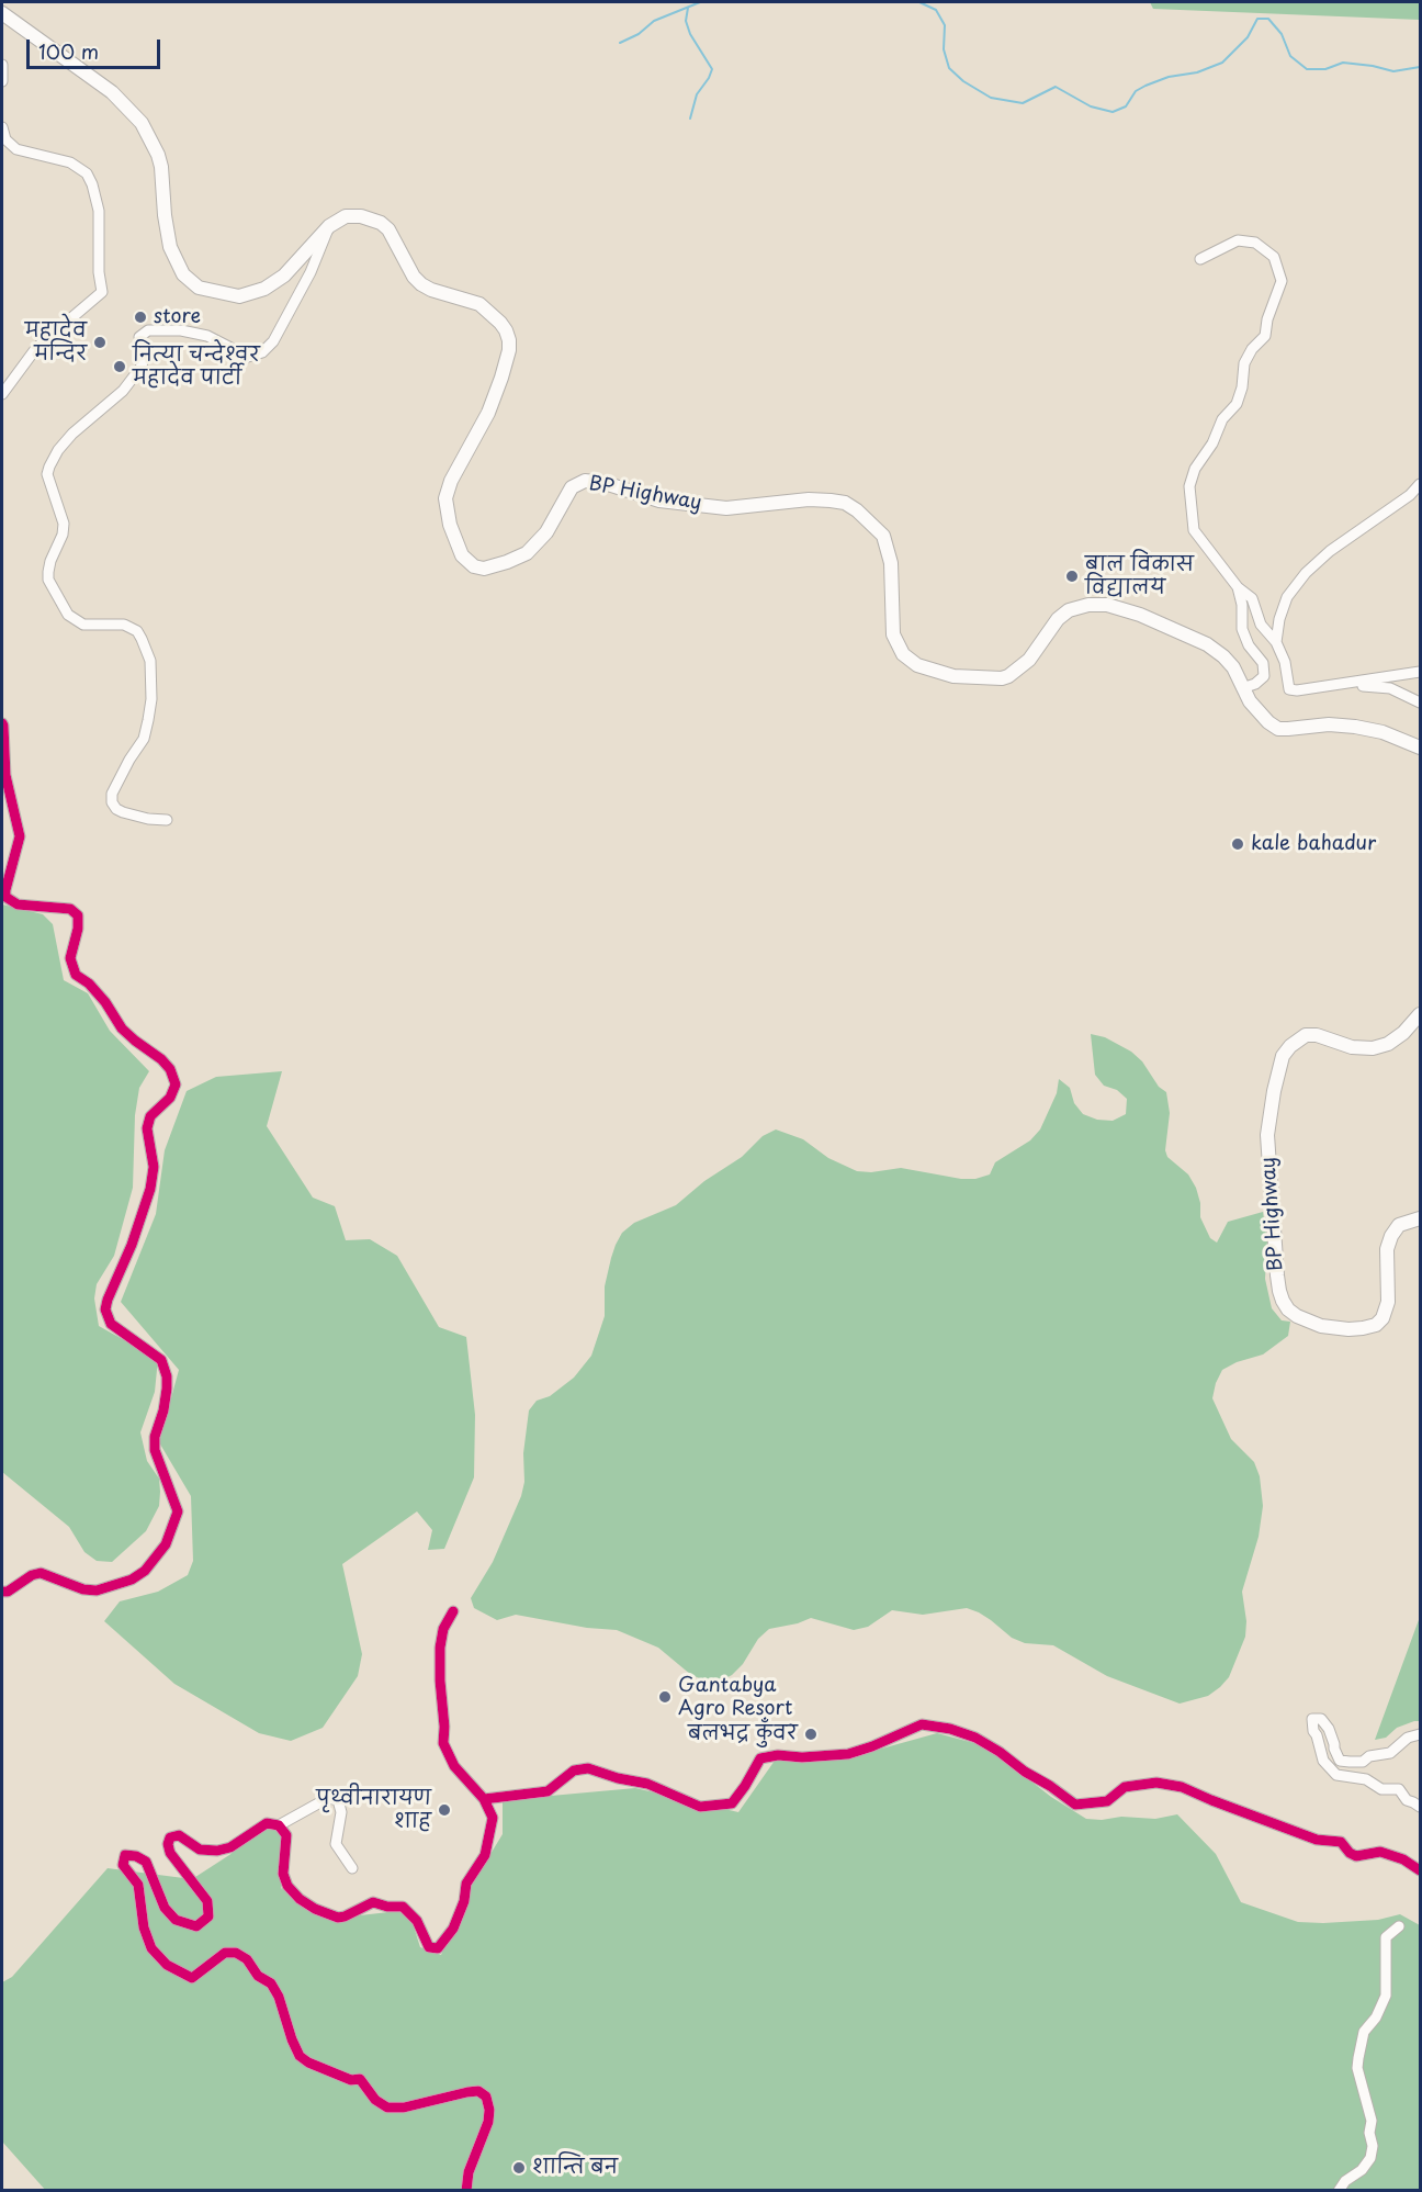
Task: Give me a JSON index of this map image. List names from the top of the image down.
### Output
{
  "streets": {
    "highway": ["BP Highway"]
  },
  "places": [
    "store",
    "महादेव मन्दिर",
    "नित्या चन्देश्वर महादेव पार्टी",
    "बाल विकास विद्यालय",
    "kale bahadur",
    "Gantabya Agro Resort",
    "बलभद्र कुँवर",
    "पृथ्वीनारायण शाह",
    "शान्ति बन"
  ],
  "scale_bar": "100 m"
}
